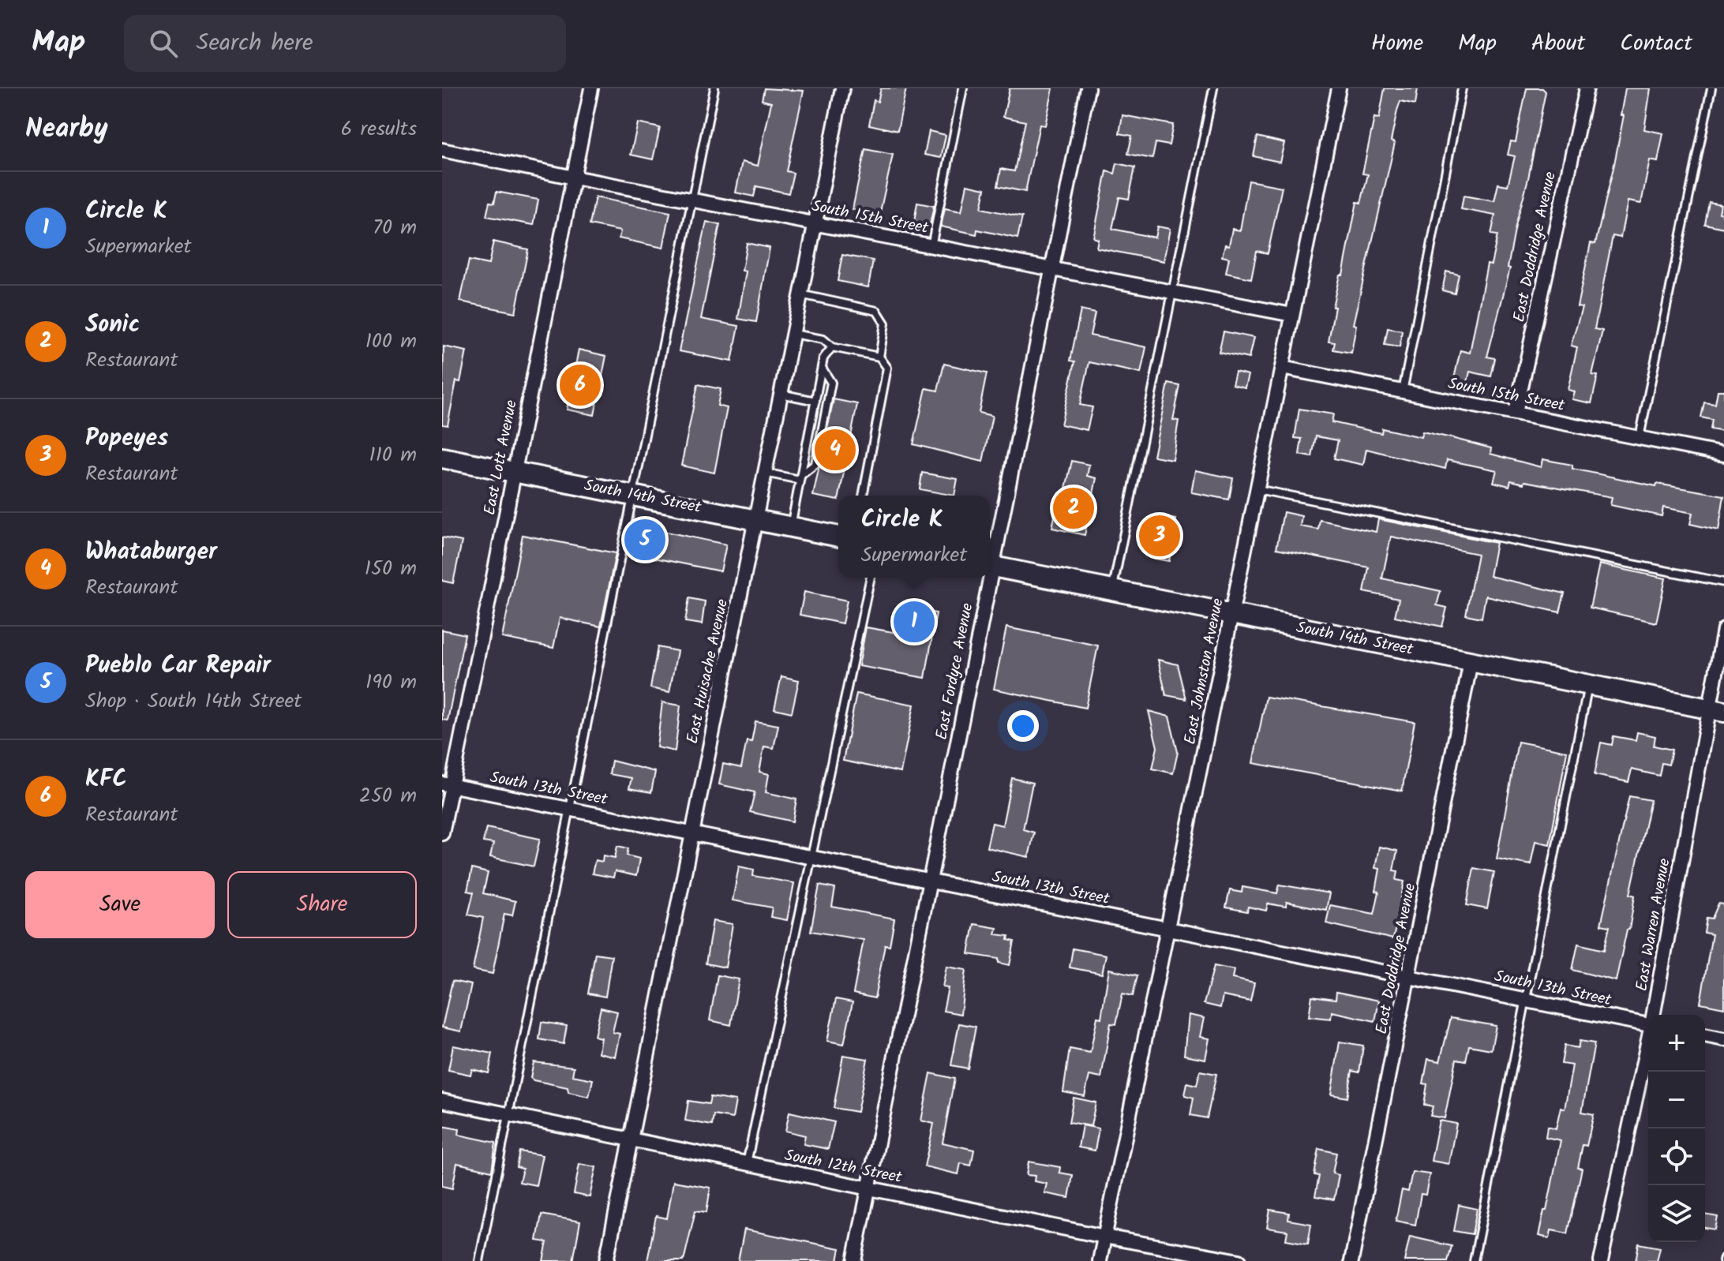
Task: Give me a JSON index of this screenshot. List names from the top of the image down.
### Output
{
  "streets": {
    "main road": ["South 14th Street"],
    "street": [
      "South 15th Street",
      "East Doddridge Avenue",
      "East Lott Avenue",
      "East Huisache Avenue",
      "East Fordyce Avenue",
      "East Johnston Avenue",
      "South 13th Street",
      "East Warren Avenue",
      "South 12th Street"
    ]
  },
  "crossings": [
    ["South 15th Street", "East Doddridge Avenue"],
    ["South 15th Street", "East Lott Avenue"],
    ["South 15th Street", "East Huisache Avenue"],
    ["South 15th Street", "East Fordyce Avenue"],
    ["South 15th Street", "East Johnston Avenue"],
    ["East Doddridge Avenue", "South 14th Street"],
    ["East Doddridge Avenue", "South 13th Street"],
    ["East Lott Avenue", "South 14th Street"],
    ["East Lott Avenue", "South 13th Street"],
    ["South 14th Street", "East Huisache Avenue"],
    ["South 14th Street", "East Johnston Avenue"],
    ["South 14th Street", "East Warren Avenue"],
    ["East Huisache Avenue", "South 13th Street"],
    ["East Huisache Avenue", "South 12th Street"],
    ["East Fordyce Avenue", "South 13th Street"],
    ["East Fordyce Avenue", "South 12th Street"],
    ["East Johnston Avenue", "South 13th Street"],
    ["East Johnston Avenue", "South 12th Street"]
  ],
  "page": {
    "header": "Map",
    "search": "Search here",
    "nav": [
      "Home",
      "Map",
      "About",
      "Contact"
    ],
    "heading": ["Nearby", "6 results"],
    "list": [
      {
        "mark": "1",
        "name": "Circle K",
        "note": "Supermarket",
        "value": "70 m"
      },
      {
        "mark": "2",
        "name": "Sonic",
        "note": "Restaurant",
        "value": "100 m"
      },
      {
        "mark": "3",
        "name": "Popeyes",
        "note": "Restaurant",
        "value": "110 m"
      },
      {
        "mark": "4",
        "name": "Whataburger",
        "note": "Restaurant",
        "value": "150 m"
      },
      {
        "mark": "5",
        "name": "Pueblo Car Repair",
        "note": "Shop · South 14th Street",
        "value": "190 m"
      },
      {
        "mark": "6",
        "name": "KFC",
        "note": "Restaurant",
        "value": "250 m"
      }
    ],
    "pins": [
      "6",
      "4",
      "2",
      "3",
      "5",
      "1"
    ],
    "popup": ["Circle K", "Supermarket"],
    "buttons": ["Save", "Share"],
    "map_buttons": ["+", "−"]
  }
}
